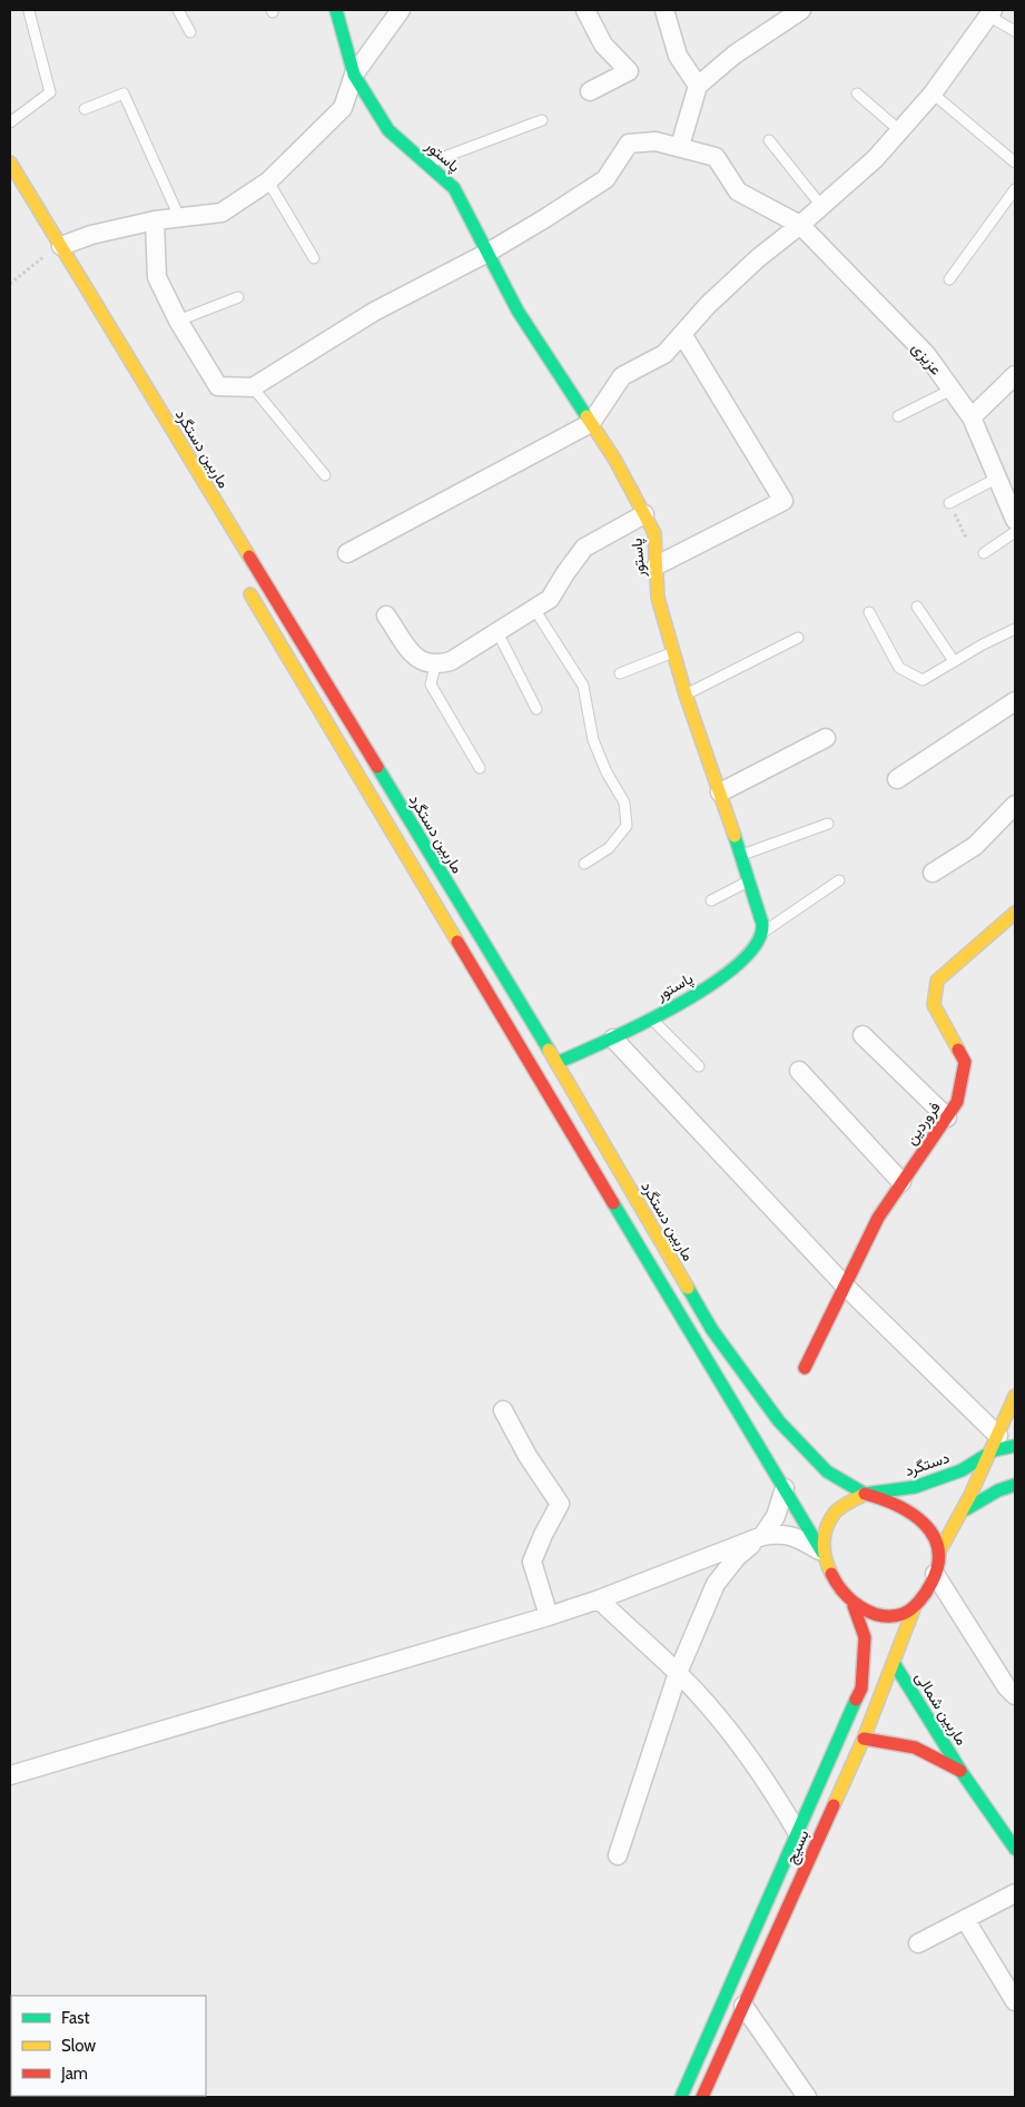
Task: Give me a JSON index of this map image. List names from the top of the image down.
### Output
{
  "streets": {
    "main road": [
      "پاستور",
      "ماربین دستگرد",
      "فروردین",
      "دستگرد",
      "ماربین شمالی",
      "بسیج"
    ],
    "street": ["عزیزی"]
  },
  "crossings": [
    ["پاستور", "عزیزی"],
    ["پاستور", "ماربین دستگرد"],
    ["ماربین دستگرد", "دستگرد"],
    ["ماربین دستگرد", "بسیج"],
    ["دستگرد", "بسیج"],
    ["ماربین شمالی", "بسیج"]
  ],
  "legend": ["Fast", "Slow", "Jam"]
}
